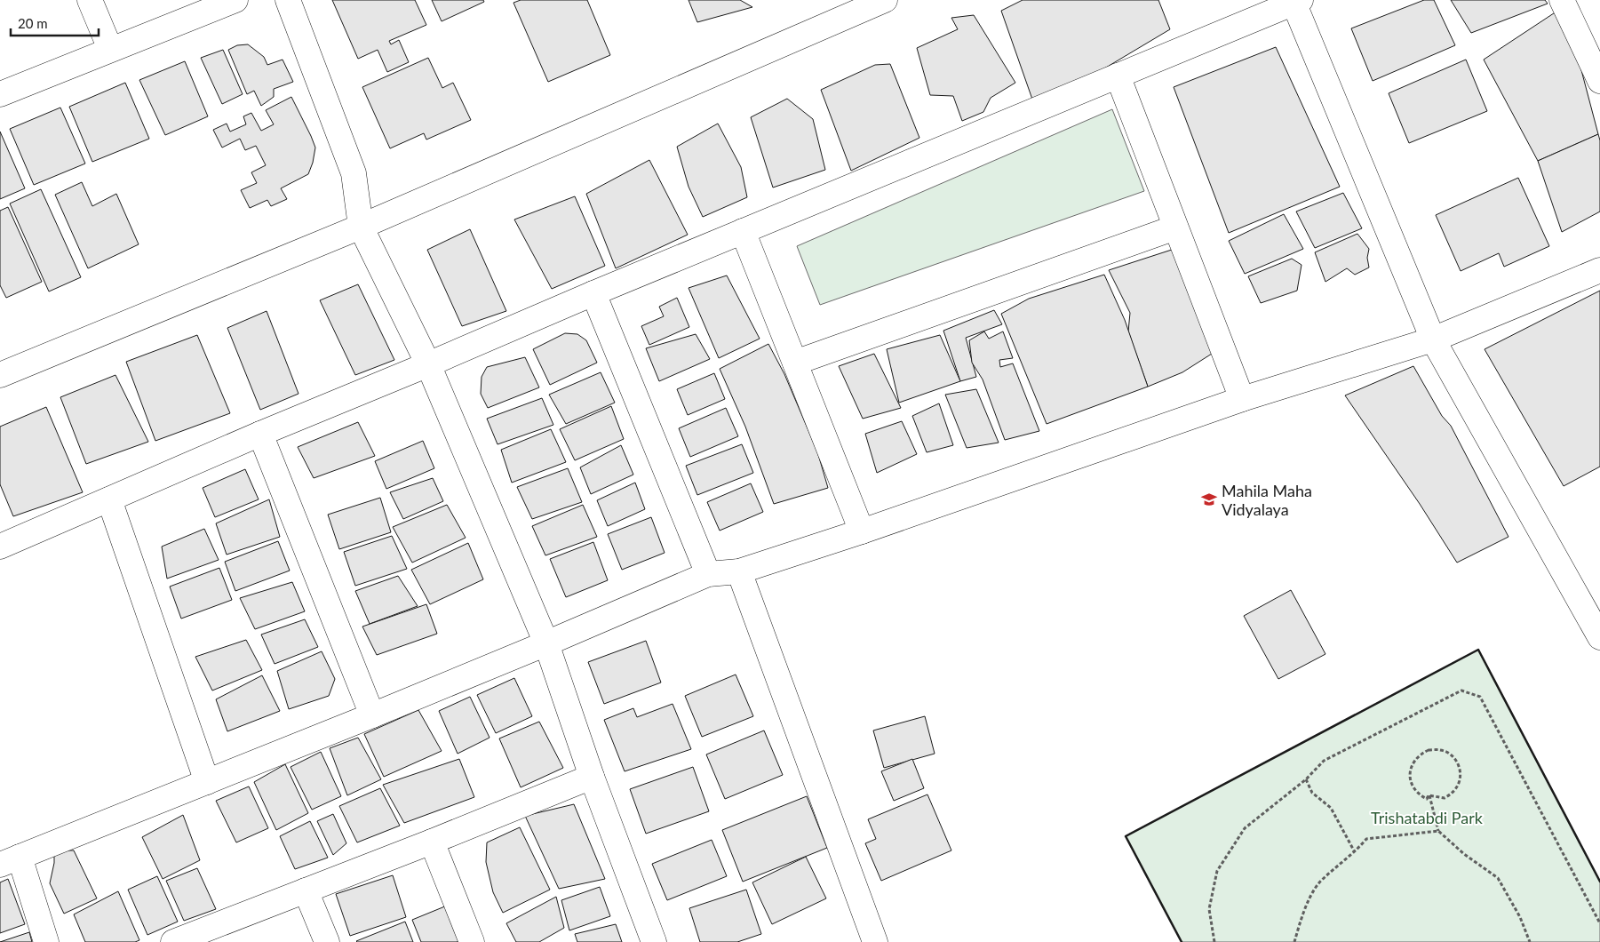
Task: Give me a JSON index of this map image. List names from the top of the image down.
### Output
{
  "parks": ["Trishatabdi Park"],
  "places": {
    "school or university": ["Mahila Maha Vidyalaya"]
  },
  "scale_bar": "20 m"
}
